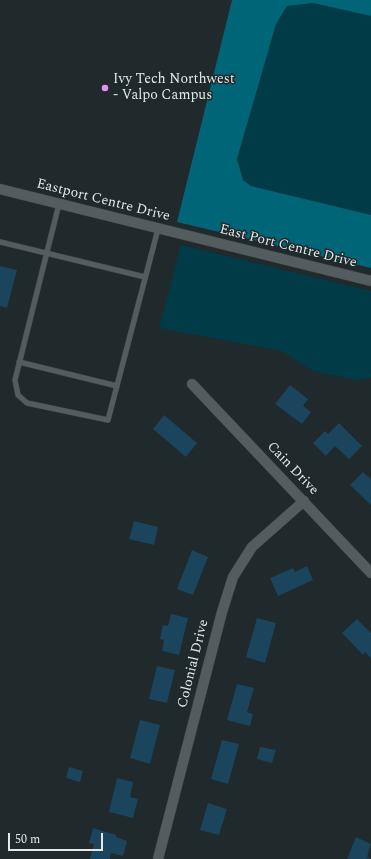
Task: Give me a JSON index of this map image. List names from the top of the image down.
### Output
{
  "streets": {
    "street": [
      "Eastport Centre Drive",
      "East Port Centre Drive",
      "Cain Drive",
      "Colonial Drive"
    ]
  },
  "crossings": [
    ["Eastport Centre Drive", "East Port Centre Drive"],
    ["Cain Drive", "Colonial Drive"]
  ],
  "places": ["Ivy Tech Northwest - Valpo Campus"],
  "scale_bar": "50 m"
}
